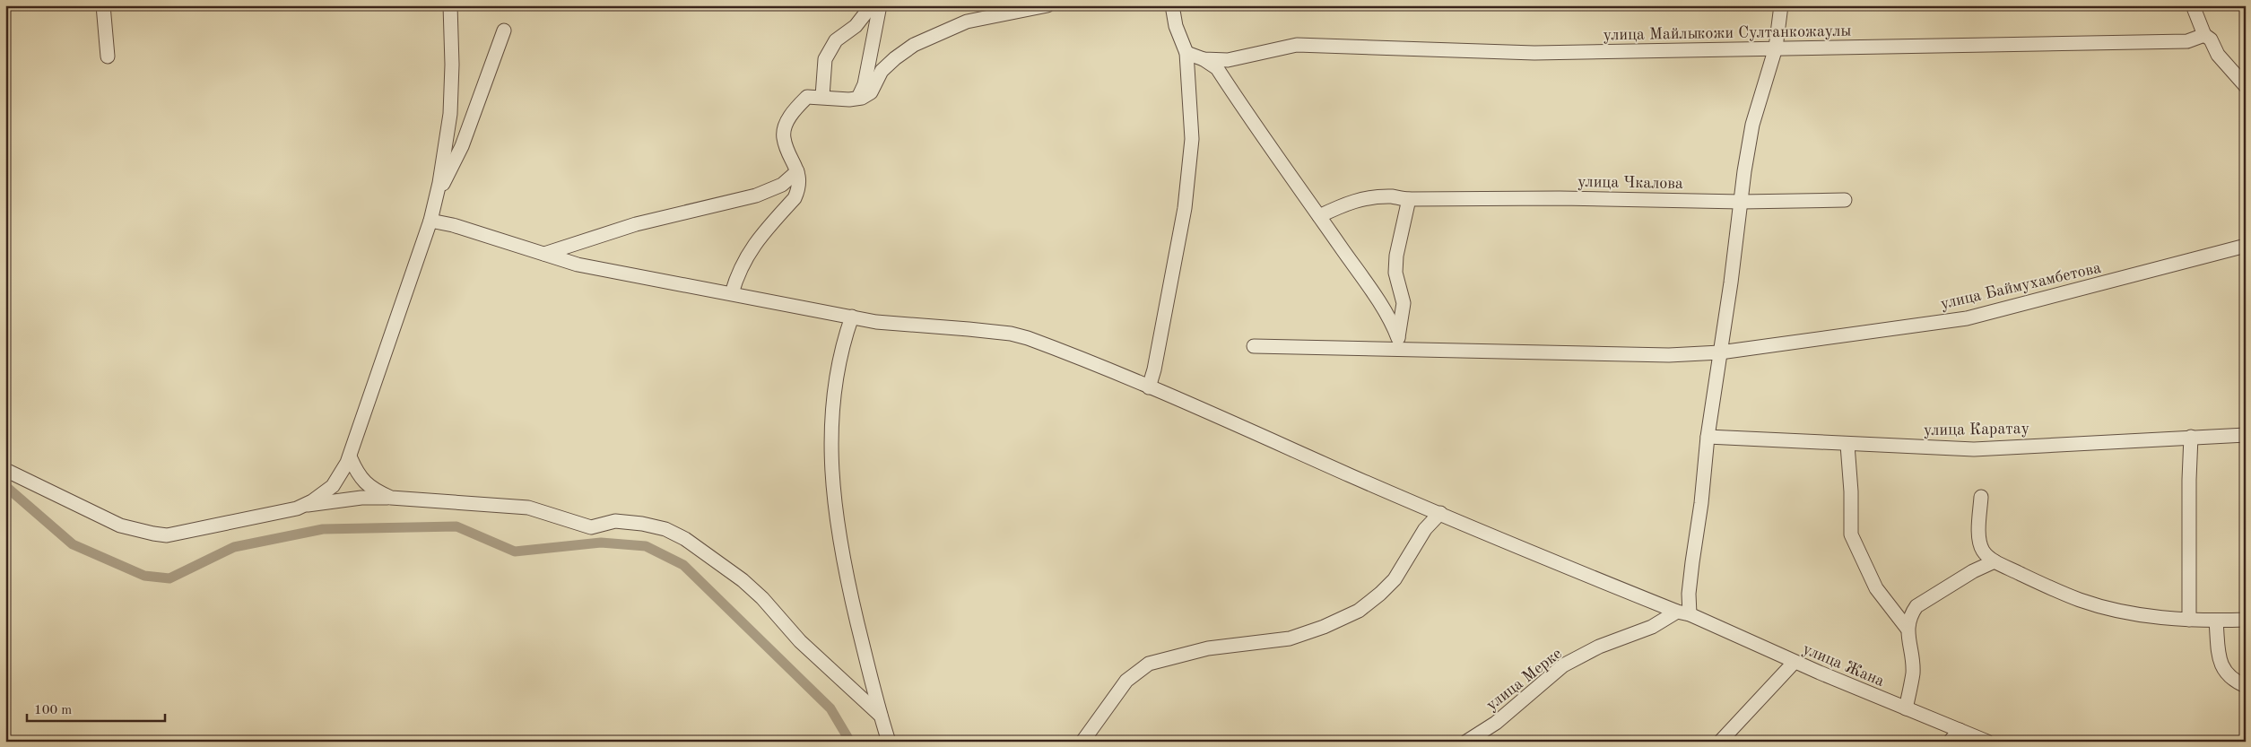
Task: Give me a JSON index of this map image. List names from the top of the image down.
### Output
{
  "streets": {
    "street": [
      "улица Майлыкожи Султанкожаулы",
      "улица Чкалова",
      "улица Баймухамбетова",
      "улица Каратау",
      "улица Жана",
      "улица Мерке"
    ]
  },
  "crossings": [
    ["улица Жана", "улица Мерке"]
  ],
  "scale_bar": "100 m"
}
